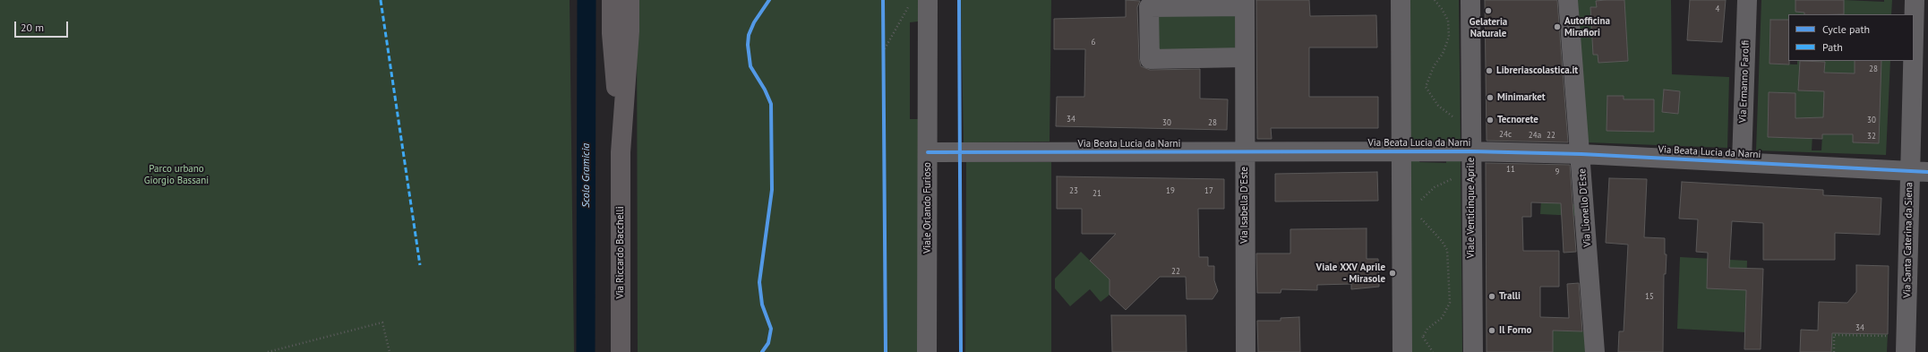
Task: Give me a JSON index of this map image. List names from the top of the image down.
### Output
{
  "streets": {
    "main road": ["Via Riccardo Bacchelli"],
    "street": [
      "Via Ermanno Farolfi",
      "Via Beata Lucia da Narni",
      "Via Isabella D'Este",
      "Viale Orlando Furioso",
      "Viale Venticinque Aprile",
      "Via Lionello D'Este",
      "Via Santa Caterina da Siena"
    ]
  },
  "crossings": [
    ["Via Ermanno Farolfi", "Via Beata Lucia da Narni"],
    ["Via Beata Lucia da Narni", "Via Isabella D'Este"],
    ["Via Beata Lucia da Narni", "Viale Orlando Furioso"],
    ["Via Beata Lucia da Narni", "Viale Venticinque Aprile"],
    ["Via Beata Lucia da Narni", "Via Lionello D'Este"],
    ["Via Beata Lucia da Narni", "Via Santa Caterina da Siena"]
  ],
  "water": ["Scolo Gramicia"],
  "parks": ["Parco urbano Giorgio Bassani"],
  "places": [
    "Gelateria Naturale",
    "Autofficina Mirafiori",
    "Libreriascolastica.it",
    "Minimarket",
    "Tecnorete",
    "Viale XXV Aprile - Mirasole",
    "Tralli",
    "Il Forno"
  ],
  "house_numbers": [
    "4",
    "6",
    "28",
    "34",
    "30",
    "30",
    "28",
    "24c",
    "24a",
    "22",
    "32",
    "11",
    "9",
    "23",
    "19",
    "17",
    "21",
    "22",
    "15",
    "34"
  ],
  "legend": ["Cycle path", "Path"],
  "scale_bar": "20 m"
}
